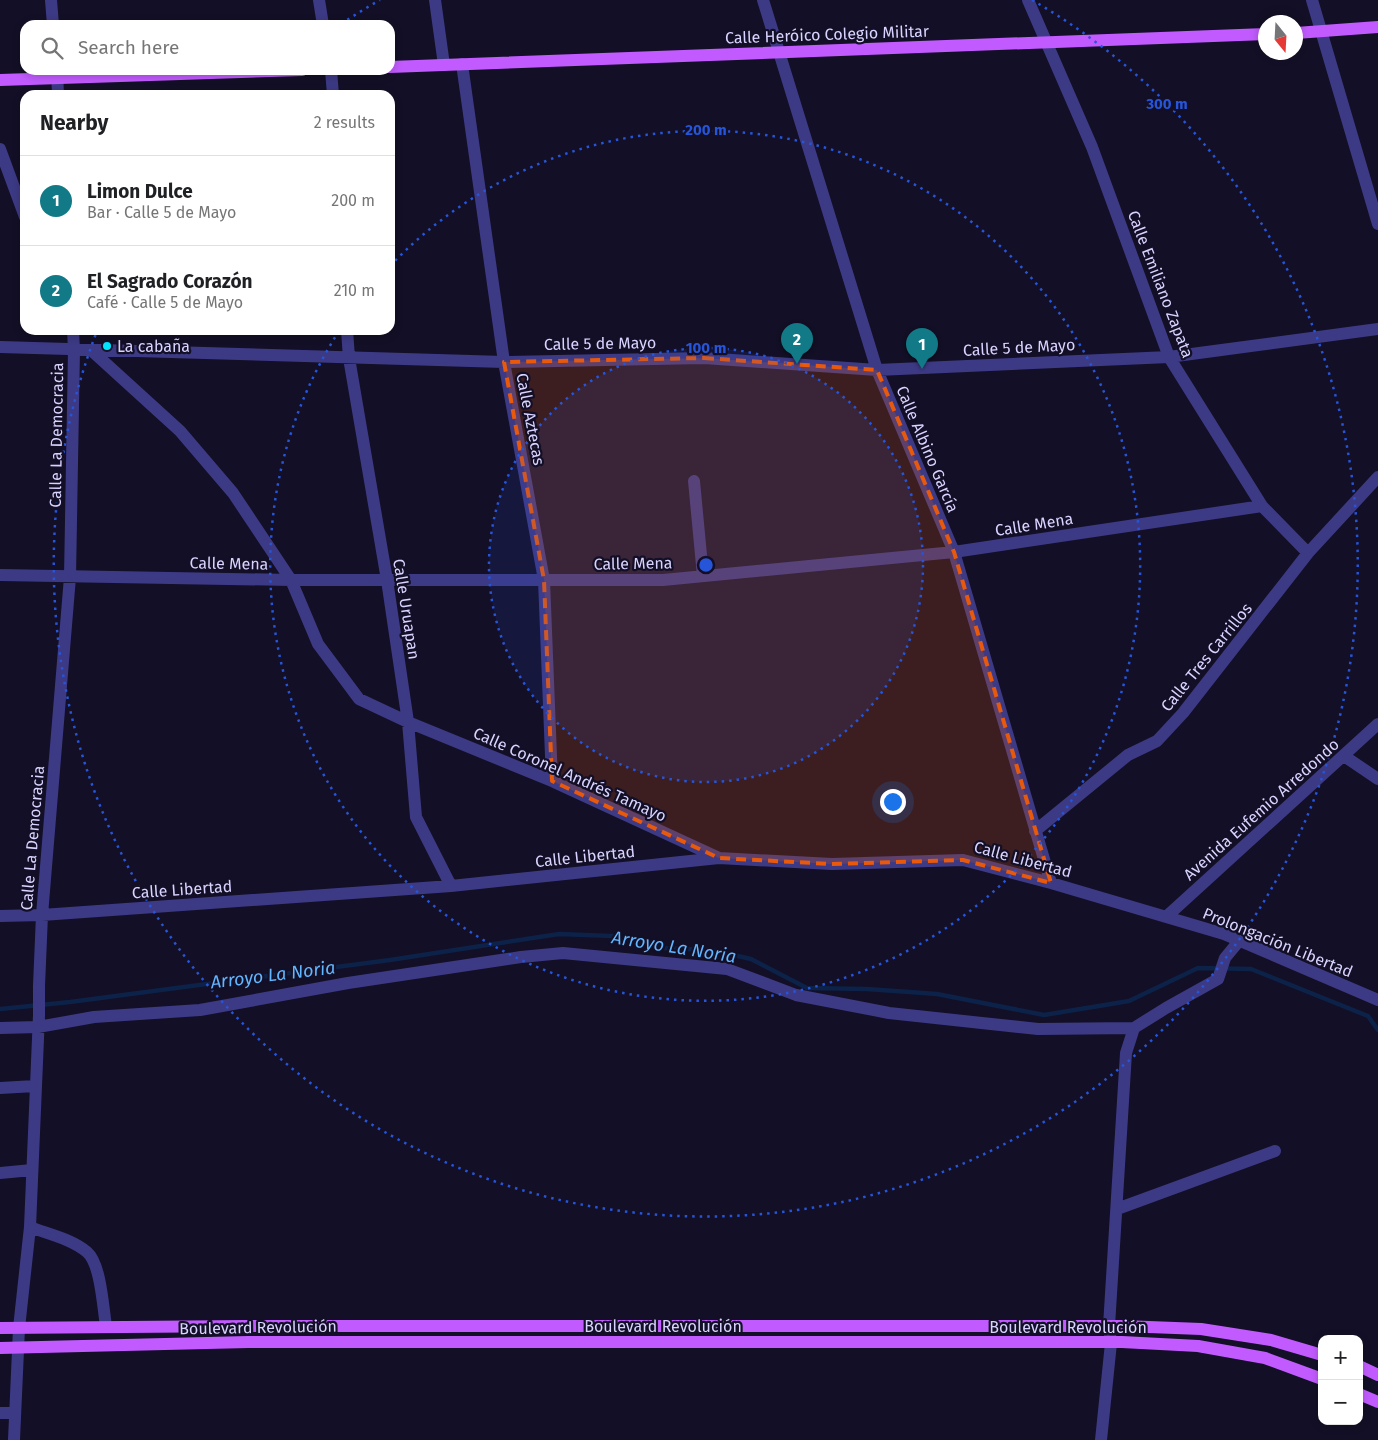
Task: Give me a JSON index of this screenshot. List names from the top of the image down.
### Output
{
  "streets": {
    "main road": ["Calle Heróico Colegio Militar", "Boulevard Revolución"],
    "street": [
      "Calle Emiliano Zapata",
      "Calle 5 de Mayo",
      "Calle Aztecas",
      "Calle La Democracia",
      "Calle Albino García",
      "Calle Mena",
      "Calle Uruapan",
      "Calle Tres Carrillos",
      "Calle Coronel Andrés Tamayo",
      "Avenida Eufemio Arredondo",
      "Calle Libertad",
      "Prolongación Libertad"
    ]
  },
  "crossings": [
    ["Calle Heróico Colegio Militar", "Calle Emiliano Zapata"],
    ["Calle Heróico Colegio Militar", "Calle Aztecas"],
    ["Calle Heróico Colegio Militar", "Calle Albino García"],
    ["Calle Emiliano Zapata", "Calle 5 de Mayo"],
    ["Calle Emiliano Zapata", "Calle Mena"],
    ["Calle Emiliano Zapata", "Calle Tres Carrillos"],
    ["Calle 5 de Mayo", "Calle Aztecas"],
    ["Calle 5 de Mayo", "Calle La Democracia"],
    ["Calle 5 de Mayo", "Calle Albino García"],
    ["Calle 5 de Mayo", "Calle Uruapan"],
    ["Calle 5 de Mayo", "Calle Coronel Andrés Tamayo"],
    ["Calle Aztecas", "Calle Mena"],
    ["Calle Aztecas", "Calle Coronel Andrés Tamayo"],
    ["Calle La Democracia", "Calle Mena"],
    ["Calle La Democracia", "Calle Libertad"],
    ["Calle La Democracia", "Boulevard Revolución"],
    ["Calle Albino García", "Calle Mena"],
    ["Calle Albino García", "Calle Tres Carrillos"],
    ["Calle Albino García", "Calle Libertad"],
    ["Calle Mena", "Calle Uruapan"],
    ["Calle Mena", "Calle Coronel Andrés Tamayo"],
    ["Calle Uruapan", "Calle Coronel Andrés Tamayo"],
    ["Calle Uruapan", "Calle Libertad"],
    ["Calle Coronel Andrés Tamayo", "Calle Libertad"],
    ["Avenida Eufemio Arredondo", "Calle Libertad"],
    ["Avenida Eufemio Arredondo", "Prolongación Libertad"],
    ["Calle Libertad", "Prolongación Libertad"]
  ],
  "water": ["Arroyo La Noria"],
  "places": ["La cabaña"],
  "north": "bottom",
  "page": {
    "search": "Search here",
    "heading": ["Nearby", "2 results"],
    "list": [
      {
        "mark": "1",
        "name": "Limon Dulce",
        "note": "Bar · Calle 5 de Mayo",
        "value": "200 m"
      },
      {
        "mark": "2",
        "name": "El Sagrado Corazón",
        "note": "Café · Calle 5 de Mayo",
        "value": "210 m"
      }
    ],
    "pins": ["2", "1"],
    "map_buttons": ["+", "−"]
  },
  "rings": ["300 m", "200 m", "100 m"]
}
